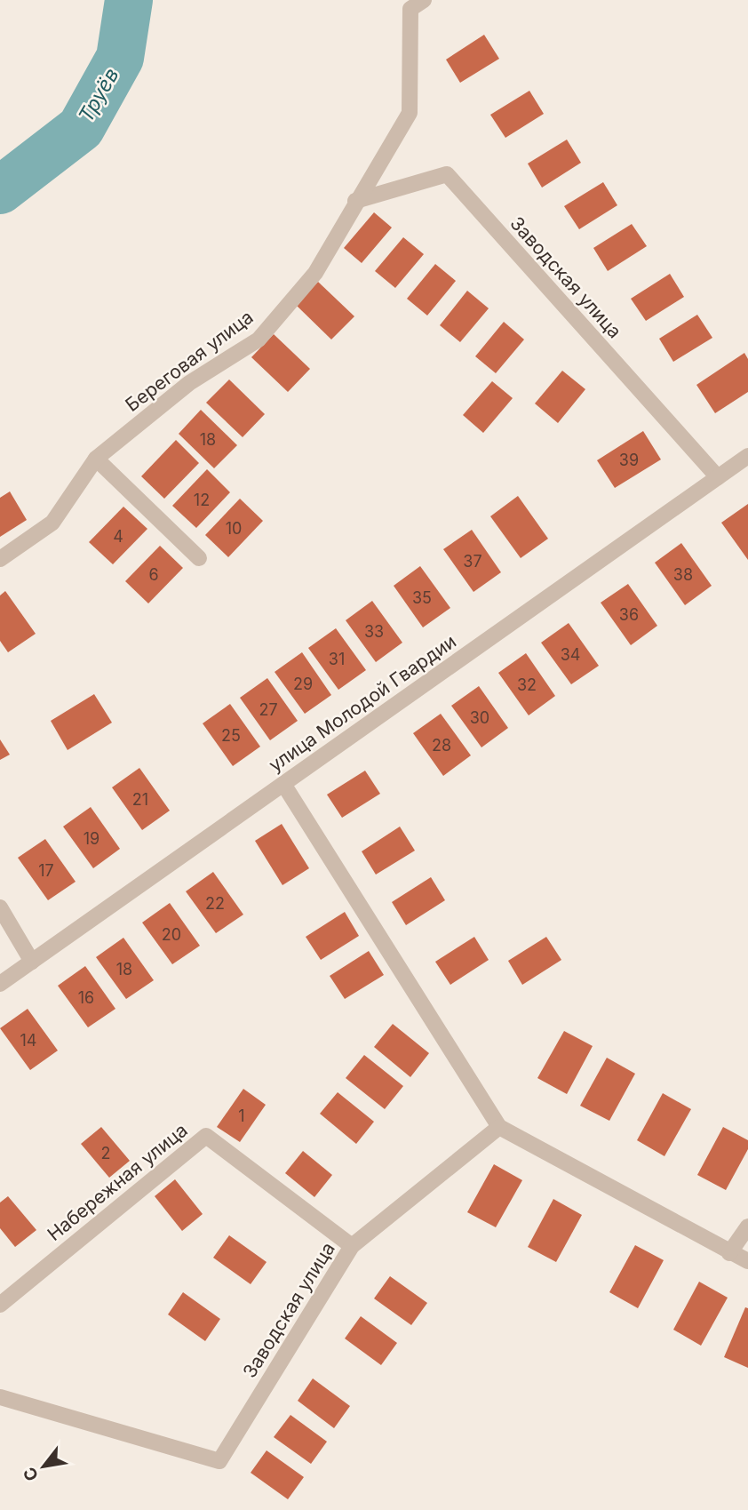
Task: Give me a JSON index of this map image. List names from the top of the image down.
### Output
{
  "streets": {
    "street": [
      "Заводская улица",
      "Береговая улица",
      "улица Молодой Гвардии",
      "Набережная улица"
    ]
  },
  "crossings": [
    ["Заводская улица", "Береговая улица"],
    ["Заводская улица", "улица Молодой Гвардии"],
    ["Заводская улица", "Набережная улица"]
  ],
  "water": ["Труёв"],
  "house_numbers": [
    "18",
    "39",
    "12",
    "10",
    "4",
    "37",
    "6",
    "38",
    "35",
    "36",
    "33",
    "34",
    "31",
    "29",
    "32",
    "27",
    "30",
    "25",
    "28",
    "21",
    "19",
    "17",
    "22",
    "20",
    "18",
    "16",
    "14",
    "1",
    "2"
  ],
  "north": "bottom left"
}
